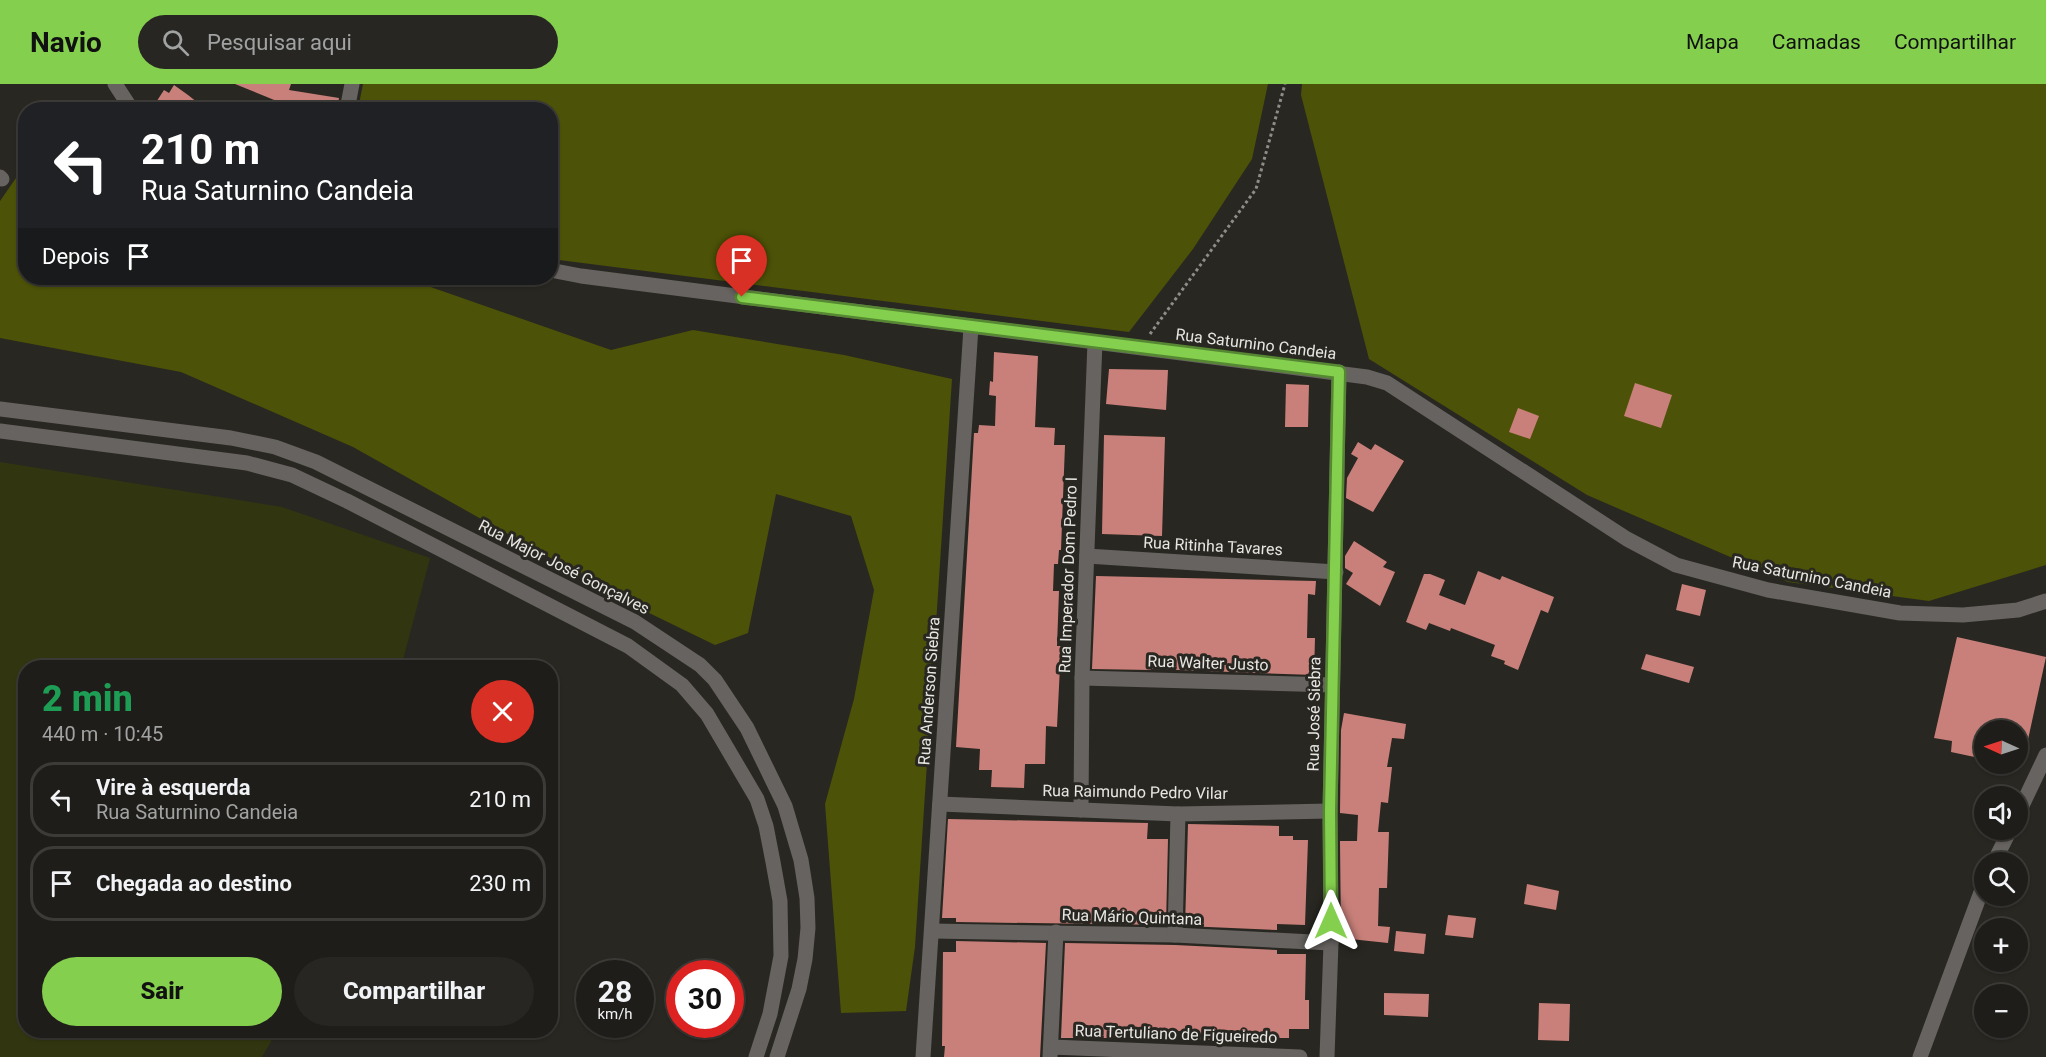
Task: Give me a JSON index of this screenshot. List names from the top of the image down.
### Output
{
  "streets": {
    "street": [
      "Rua Saturnino Candeia",
      "Rua Ritinha Tavares",
      "Rua Major José Gonçalves",
      "Rua Imperador Dom Pedro I",
      "Rua Walter Justo",
      "Rua Anderson Siebra",
      "Rua José Siebra",
      "Rua Raimundo Pedro Vilar",
      "Rua Mário Quintana",
      "Rua Tertuliano de Figueiredo"
    ]
  },
  "crossings": [
    ["Rua Saturnino Candeia", "Rua Imperador Dom Pedro I"],
    ["Rua Saturnino Candeia", "Rua Anderson Siebra"],
    ["Rua Saturnino Candeia", "Rua José Siebra"],
    ["Rua Ritinha Tavares", "Rua Imperador Dom Pedro I"],
    ["Rua Ritinha Tavares", "Rua José Siebra"],
    ["Rua Imperador Dom Pedro I", "Rua Walter Justo"],
    ["Rua Imperador Dom Pedro I", "Rua Raimundo Pedro Vilar"],
    ["Rua Walter Justo", "Rua José Siebra"],
    ["Rua Anderson Siebra", "Rua Raimundo Pedro Vilar"],
    ["Rua Anderson Siebra", "Rua Mário Quintana"],
    ["Rua José Siebra", "Rua Raimundo Pedro Vilar"],
    ["Rua José Siebra", "Rua Mário Quintana"]
  ],
  "north": "left",
  "page": {
    "header": "Navio",
    "search": "Pesquisar aqui",
    "nav": ["Mapa", "Camadas", "Compartilhar"],
    "turn": ["210 m", "Rua Saturnino Candeia"],
    "then": "Depois",
    "heading": ["2 min", "440 m · 10:45"],
    "map_buttons": ["+", "−"],
    "list": [
      {
        "name": "Vire à esquerda",
        "note": "Rua Saturnino Candeia",
        "value": "210 m"
      },
      {
        "name": "Chegada ao destino",
        "value": "230 m"
      }
    ],
    "buttons": ["Sair", "Compartilhar"],
    "speed": "28 km/h",
    "limit": "30"
  }
}
